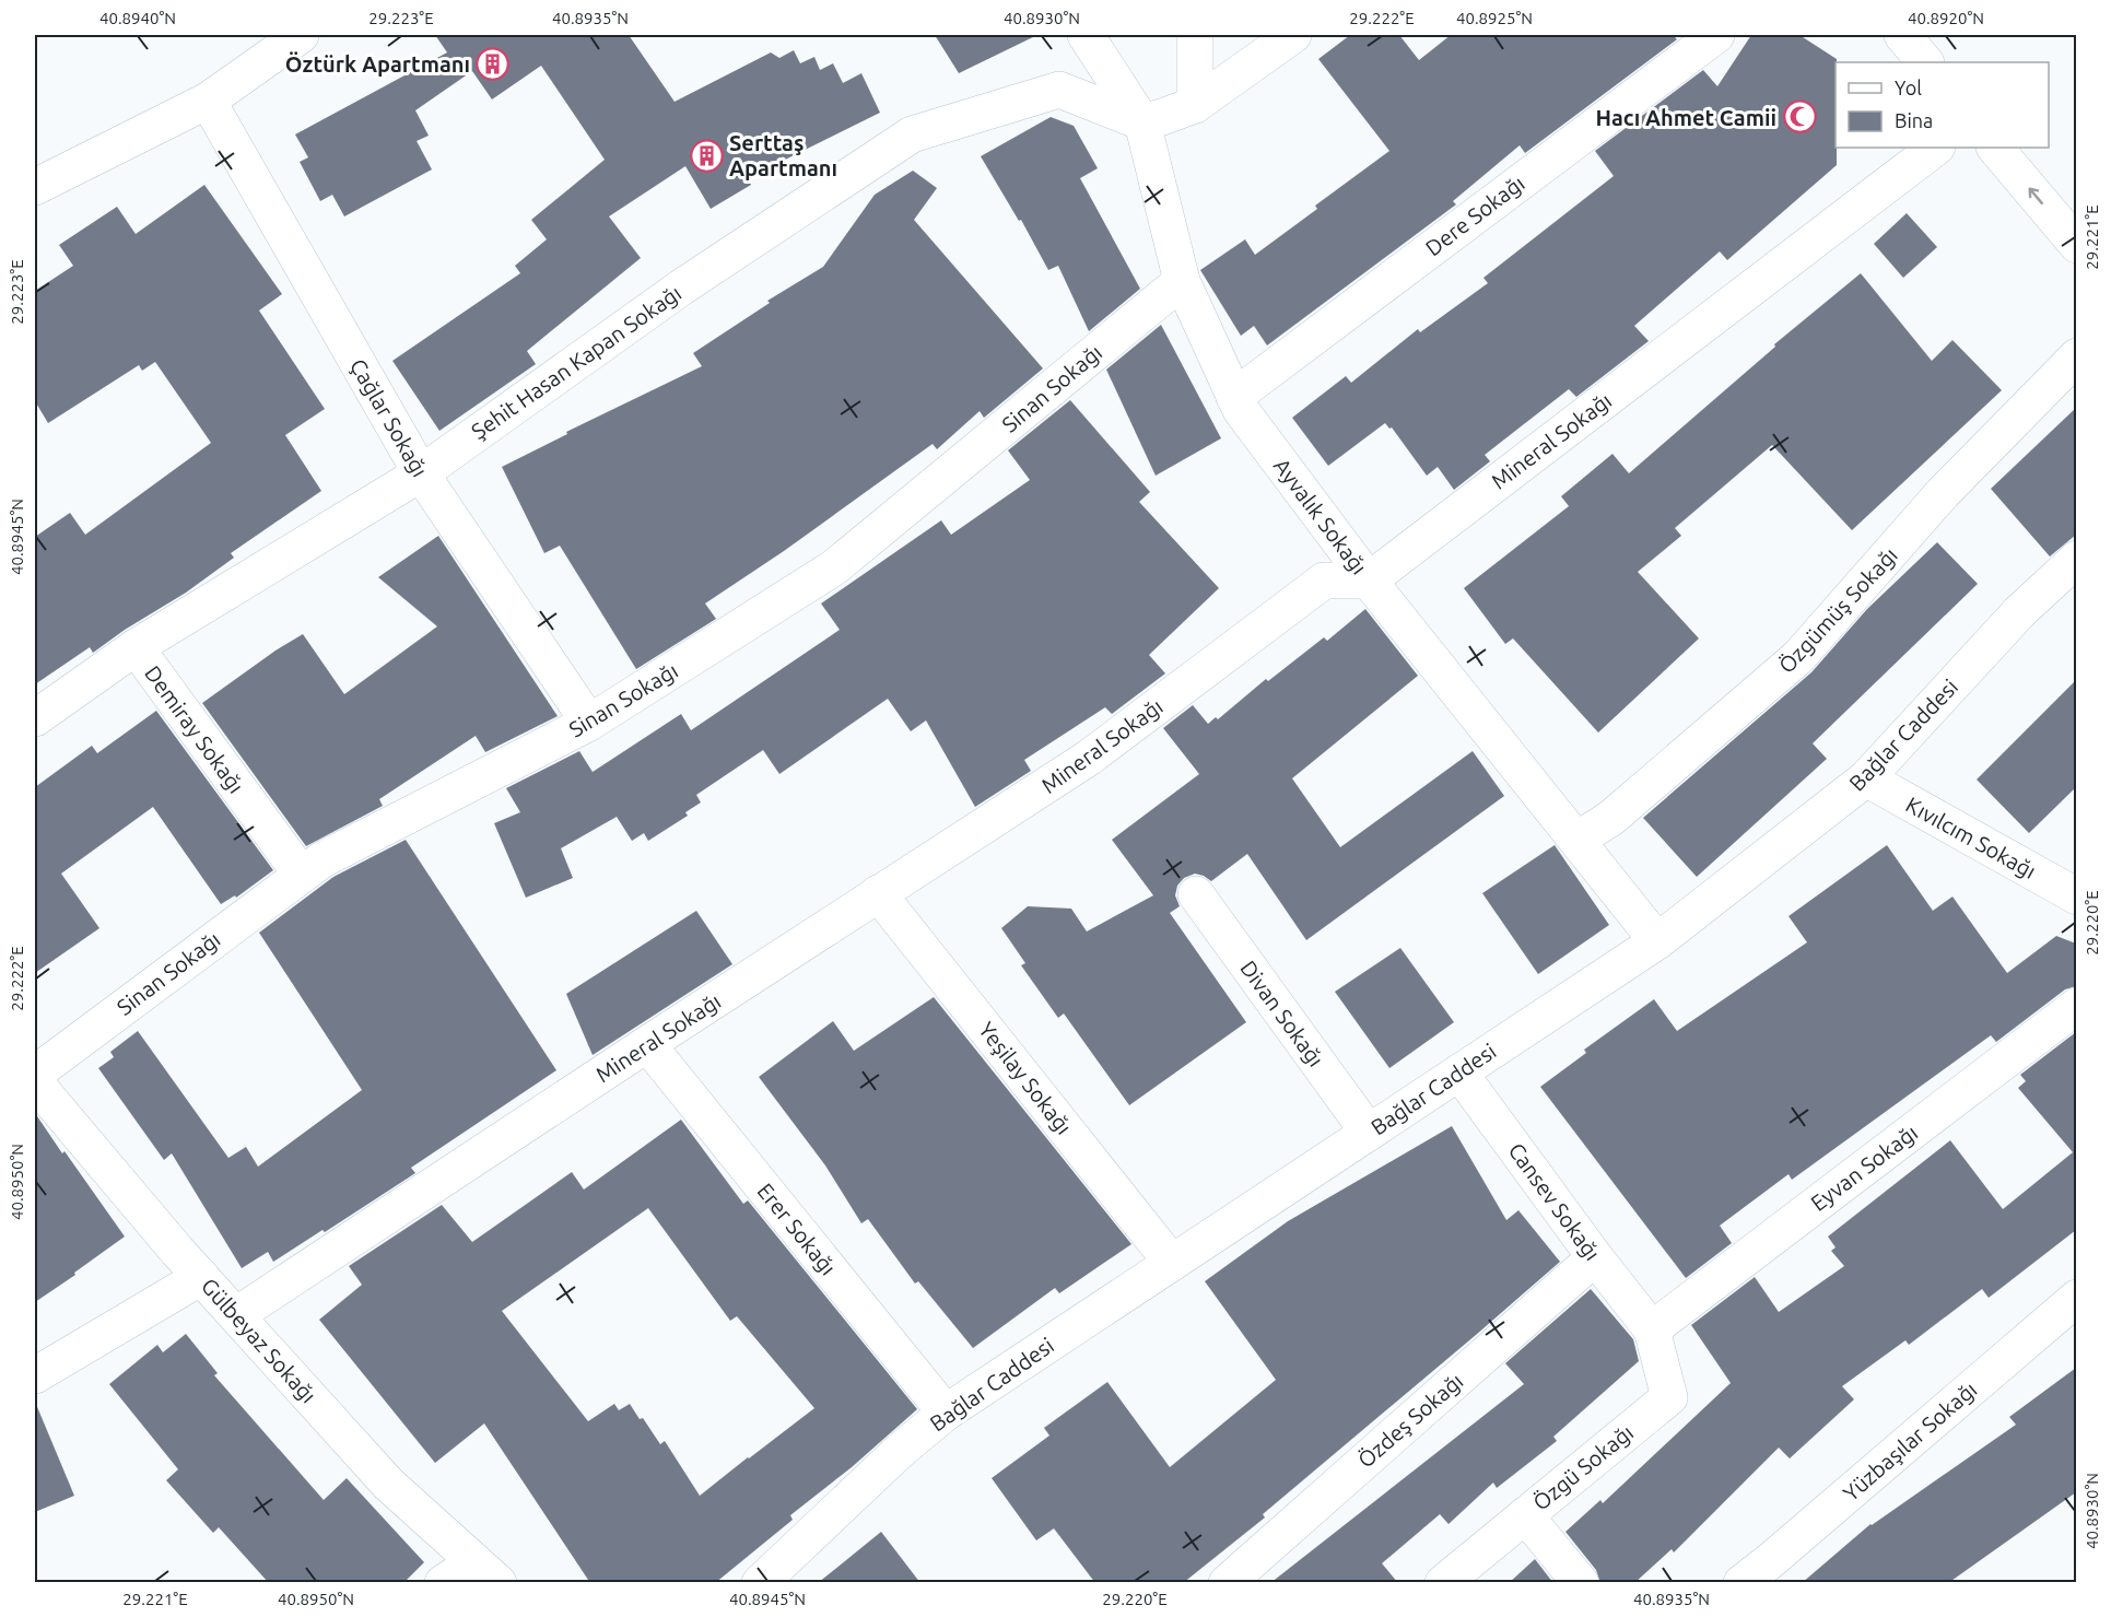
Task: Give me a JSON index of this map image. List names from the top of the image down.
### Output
{
  "streets": {
    "street": [
      "Dere Sokağı",
      "Şehit Hasan Kapan Sokağı",
      "Sinan Sokağı",
      "Çağlar Sokağı",
      "Mineral Sokağı",
      "Ayvalık Sokağı",
      "Özgümüş Sokağı",
      "Demiray Sokağı",
      "Bağlar Caddesi",
      "Kıvılcım Sokağı",
      "Divan Sokağı",
      "Yeşilay Sokağı",
      "Eyvan Sokağı",
      "Cansev Sokağı",
      "Erer Sokağı",
      "Gülbeyaz Sokağı",
      "Özdeş Sokağı",
      "Yüzbaşılar Sokağı",
      "Özgü Sokağı"
    ]
  },
  "crossings": [
    ["Dere Sokağı", "Ayvalık Sokağı"],
    ["Şehit Hasan Kapan Sokağı", "Çağlar Sokağı"],
    ["Şehit Hasan Kapan Sokağı", "Ayvalık Sokağı"],
    ["Şehit Hasan Kapan Sokağı", "Demiray Sokağı"],
    ["Sinan Sokağı", "Çağlar Sokağı"],
    ["Sinan Sokağı", "Ayvalık Sokağı"],
    ["Sinan Sokağı", "Demiray Sokağı"],
    ["Mineral Sokağı", "Ayvalık Sokağı"],
    ["Mineral Sokağı", "Yeşilay Sokağı"],
    ["Mineral Sokağı", "Erer Sokağı"],
    ["Mineral Sokağı", "Gülbeyaz Sokağı"],
    ["Ayvalık Sokağı", "Özgümüş Sokağı"],
    ["Ayvalık Sokağı", "Bağlar Caddesi"],
    ["Bağlar Caddesi", "Kıvılcım Sokağı"],
    ["Bağlar Caddesi", "Divan Sokağı"],
    ["Bağlar Caddesi", "Yeşilay Sokağı"],
    ["Bağlar Caddesi", "Cansev Sokağı"],
    ["Bağlar Caddesi", "Erer Sokağı"],
    ["Eyvan Sokağı", "Cansev Sokağı"],
    ["Eyvan Sokağı", "Özgü Sokağı"],
    ["Cansev Sokağı", "Özdeş Sokağı"],
    ["Cansev Sokağı", "Özgü Sokağı"]
  ],
  "places": {
    "building": ["Öztürk Apartmanı", "Serttaş Apartmanı"],
    "mosque": ["Hacı Ahmet Camii"]
  },
  "legend": ["Yol", "Bina"],
  "coordinates": [
    "40.8940°N",
    "29.223°E",
    "40.8935°N",
    "40.8930°N",
    "29.222°E",
    "40.8925°N",
    "40.8920°N",
    "29.221°E",
    "40.8945°N",
    "29.220°E",
    "40.8950°N"
  ]
}
